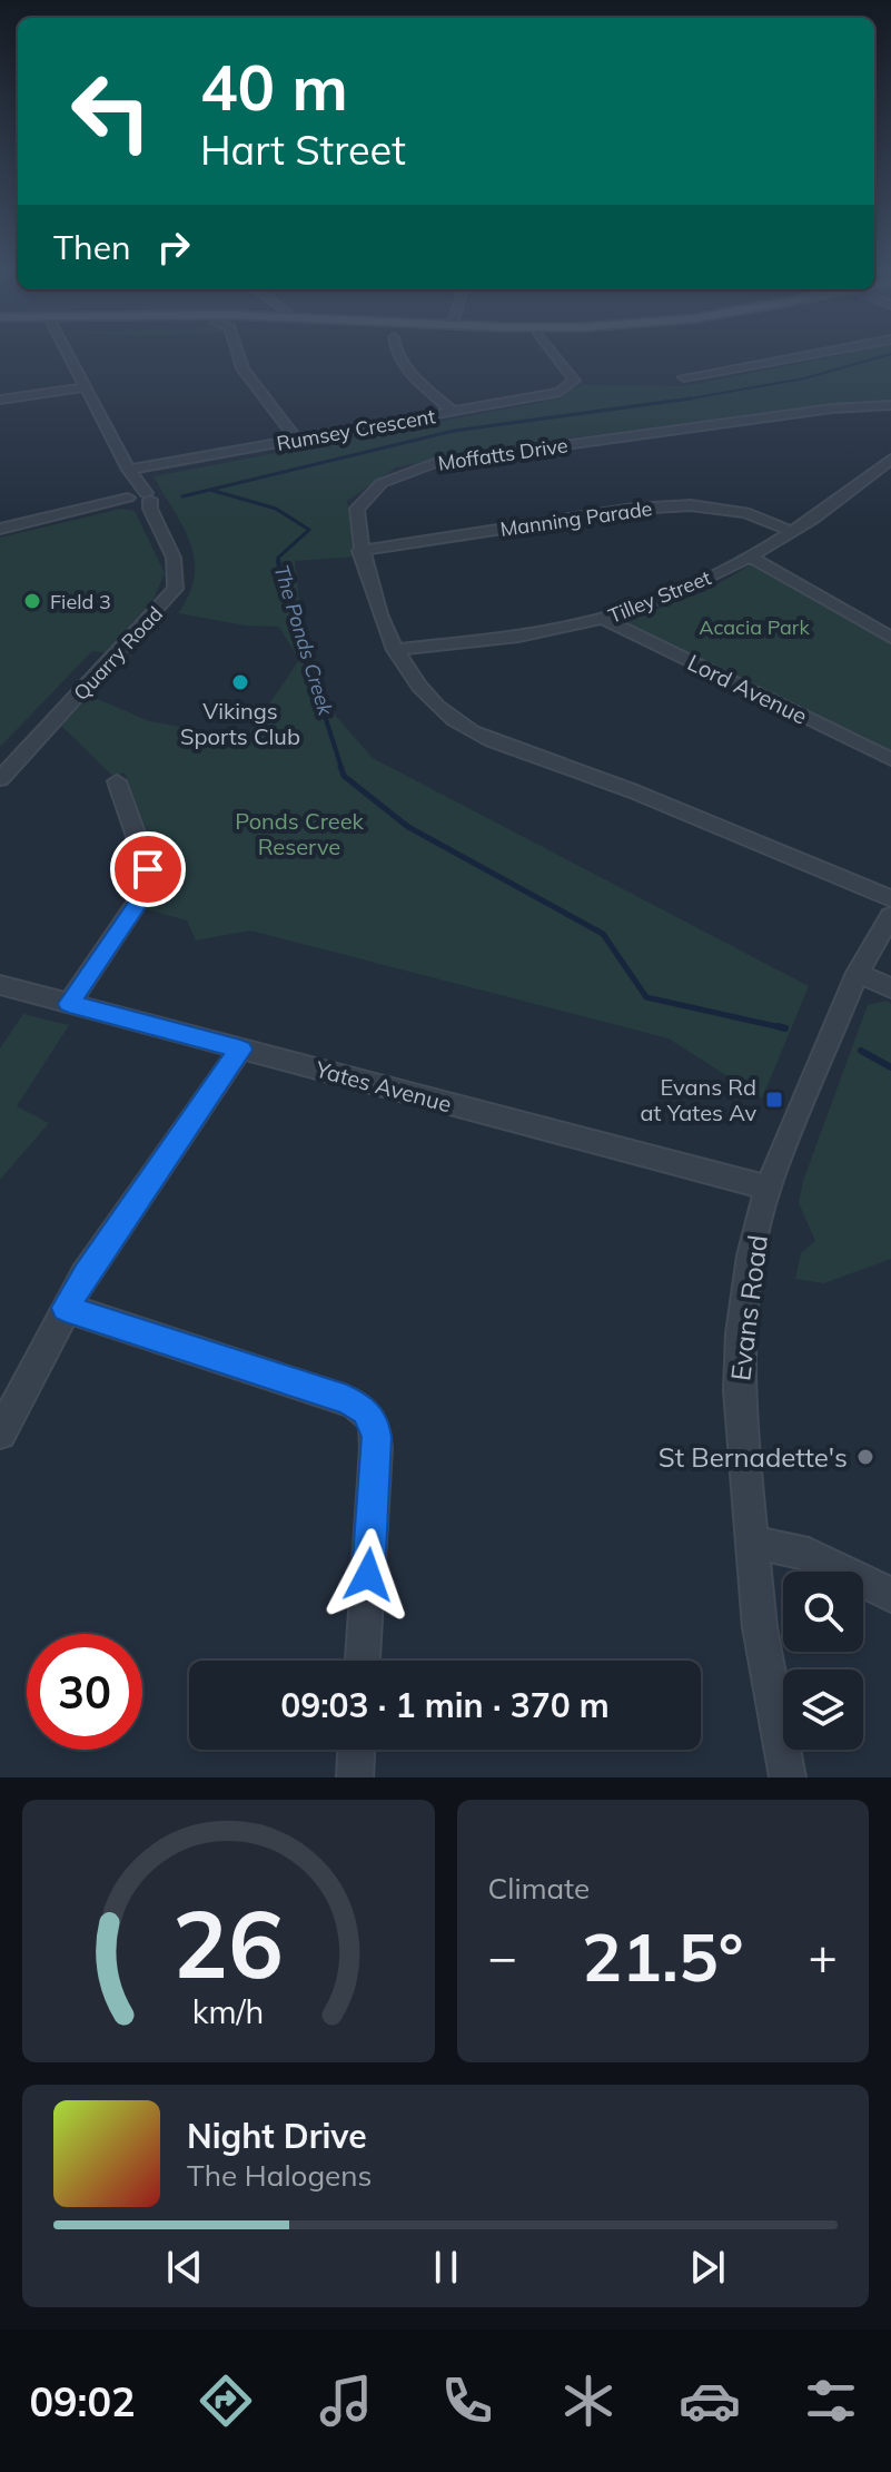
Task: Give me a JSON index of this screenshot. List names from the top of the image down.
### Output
{
  "streets": {
    "street": [
      "Rumsey Crescent",
      "Moffatts Drive",
      "Manning Parade",
      "Tilley Street",
      "Quarry Road",
      "Lord Avenue",
      "Yates Avenue",
      "Evans Road"
    ]
  },
  "crossings": [
    ["Rumsey Crescent", "Quarry Road"],
    ["Moffatts Drive", "Manning Parade"],
    ["Moffatts Drive", "Tilley Street"],
    ["Manning Parade", "Tilley Street"],
    ["Tilley Street", "Lord Avenue"],
    ["Yates Avenue", "Evans Road"]
  ],
  "water": ["The Ponds Creek"],
  "parks": ["Acacia Park", "Ponds Creek Reserve"],
  "places": {
    "other": ["Field 3", "Vikings Sports Club", "St Bernadette's"],
    "transit": ["Evans Rd at Yates Av"]
  },
  "page": {
    "turn": ["40 m", "Hart Street"],
    "then": "Then",
    "limit": "30",
    "trip": "09:03 · 1 min · 370 m",
    "tile": "Climate",
    "heat": ["−", "21.5°", "+"],
    "song": ["Night Drive", "The Halogens"],
    "tabs": "09:02",
    "gauge": ["26", "km/h"]
  }
}
